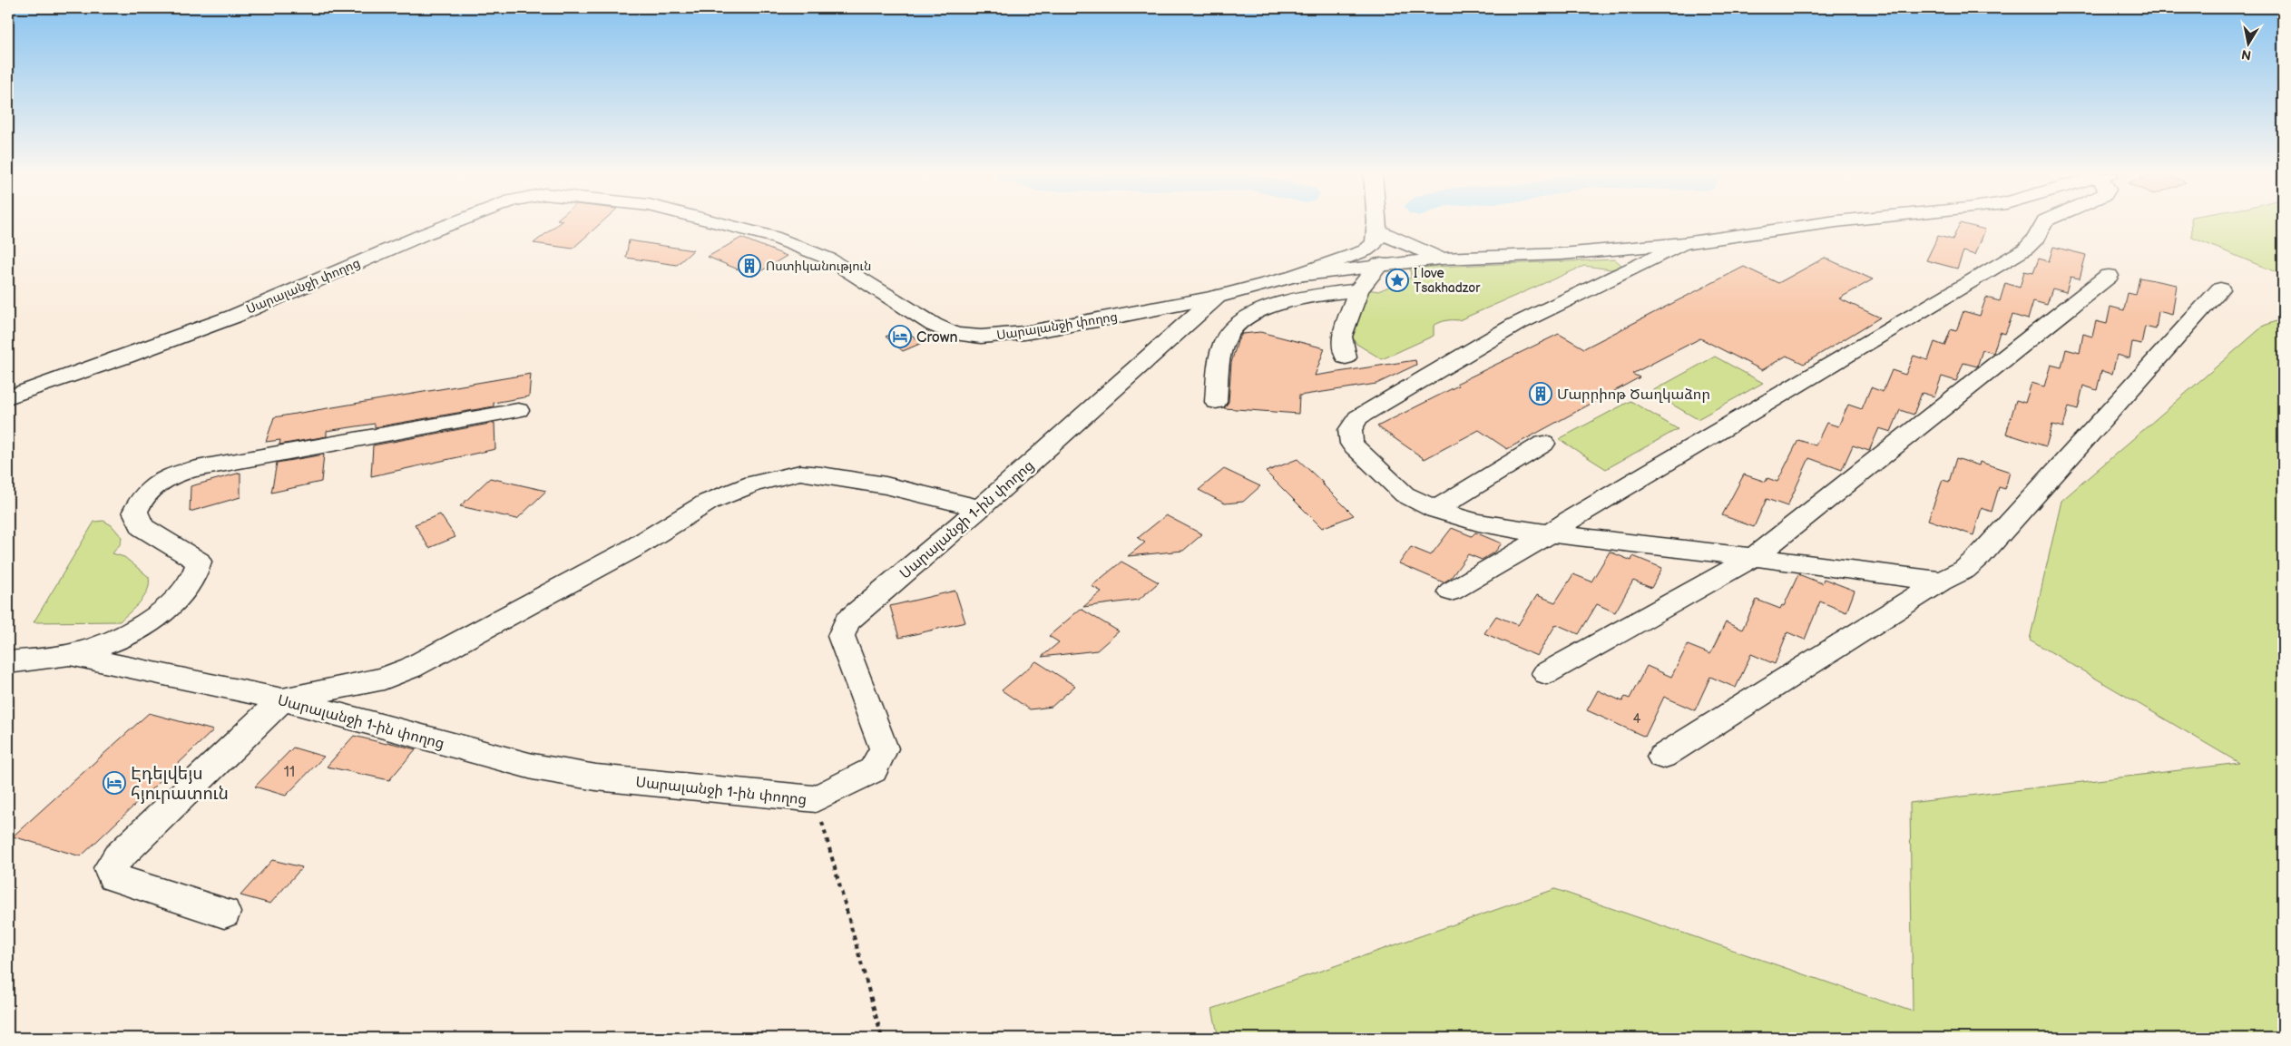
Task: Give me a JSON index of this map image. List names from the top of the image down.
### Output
{
  "streets": {
    "street": ["Սարալանջի փողոց", "Սարալանջի 1-ին փողոց"]
  },
  "crossings": [
    ["Սարալանջի փողոց", "Սարալանջի 1-ին փողոց"]
  ],
  "places": {
    "building": ["Ոստիկանություն", "Մարրիոթ Ծաղկաձոր"],
    "place": ["I love Tsakhadzor"],
    "hotel": ["Crown", "Էդելվեյս հյուրատուն"]
  },
  "house_numbers": ["4", "11"],
  "north": "bottom"
}
